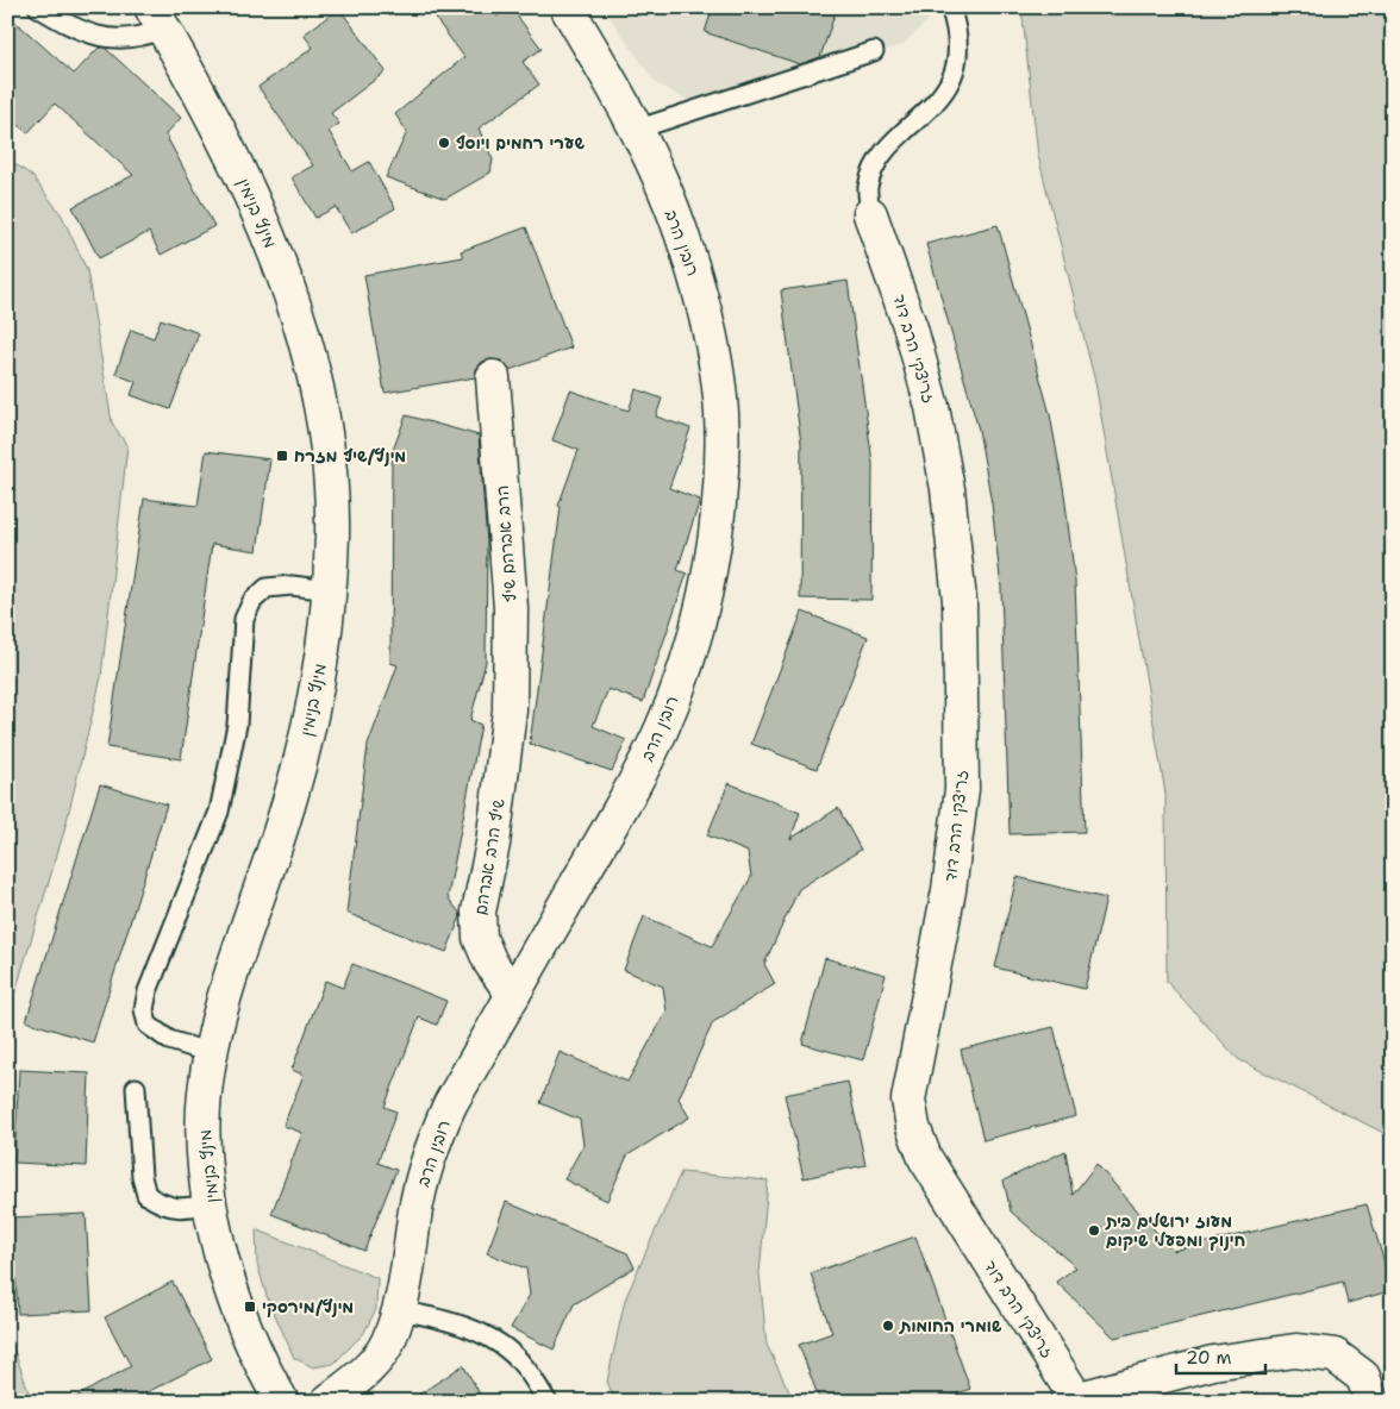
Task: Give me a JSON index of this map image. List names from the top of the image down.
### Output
{
  "streets": {
    "street": [
      "מינץ בנימין",
      "רובין הרב",
      "זריצקי הרב דוד",
      "הרב אברהם שיף",
      "שיף הרב אברהם"
    ]
  },
  "crossings": [
    ["רובין הרב", "שיף הרב אברהם"],
    ["הרב אברהם שיף", "שיף הרב אברהם"]
  ],
  "places": {
    "other": ["שערי רחמים ויוסף", "מעוז ירושלים בית חינוך ומפעלי שיקום", "שומרי החומות"],
    "transit": ["מינץ/שיף מזרח", "מינץ/מירסקי"]
  },
  "scale_bar": "20 m"
}
